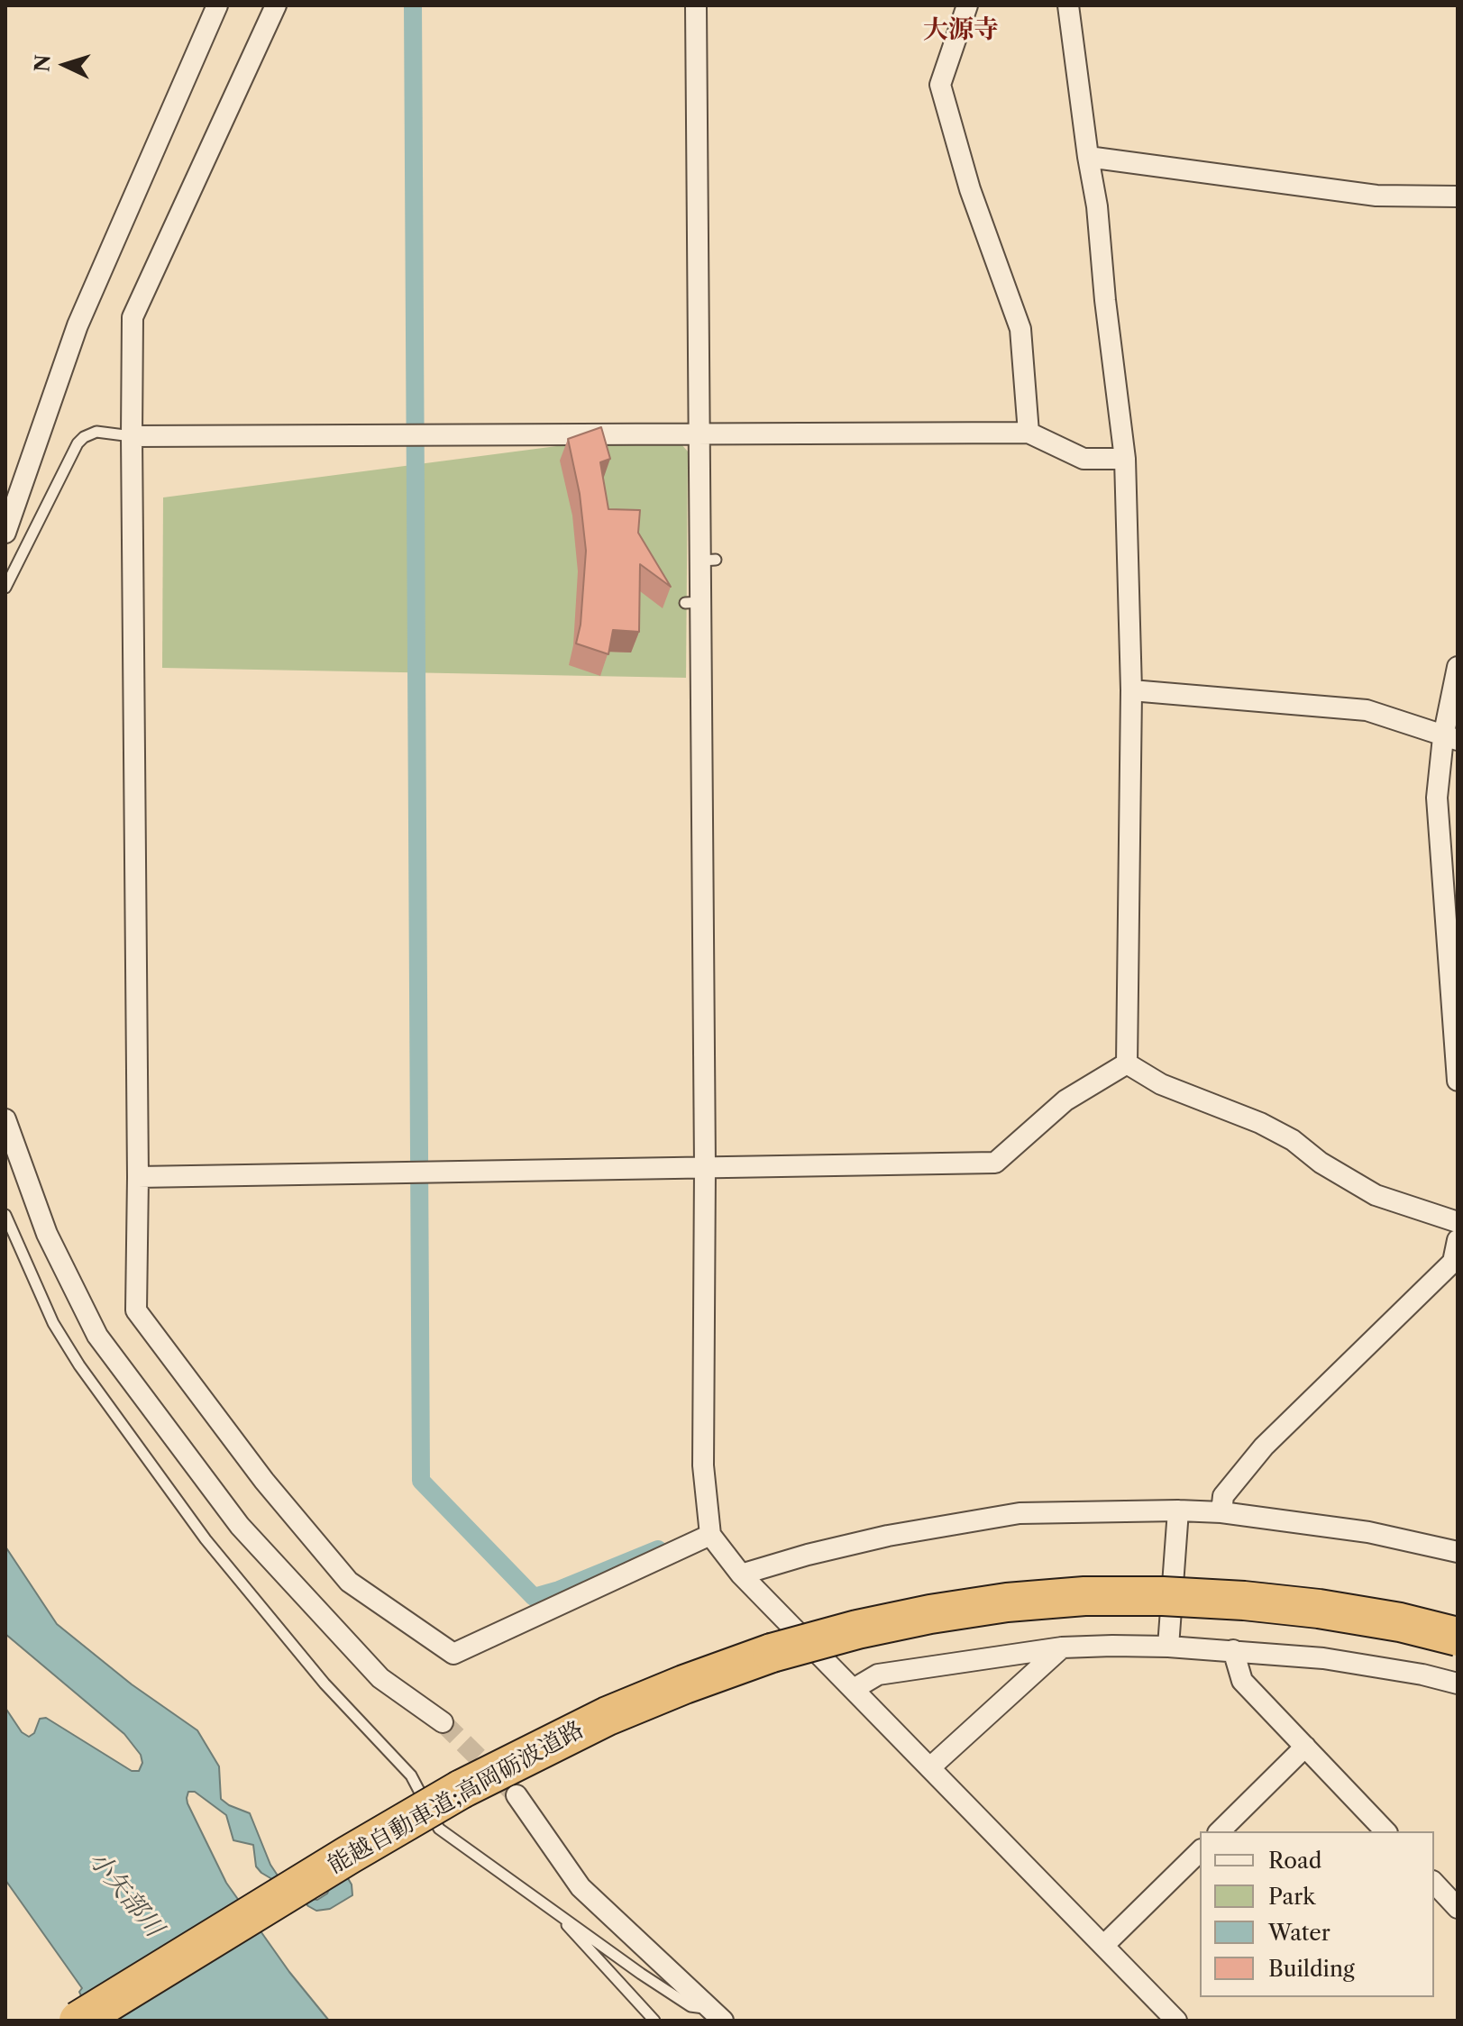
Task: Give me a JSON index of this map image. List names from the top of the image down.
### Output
{
  "streets": {
    "highway": ["能越自動車道;高岡砺波道路"]
  },
  "districts": ["大源寺"],
  "water": ["小矢部川"],
  "legend": [
    "Road",
    "Park",
    "Water",
    "Building"
  ],
  "north": "left"
}
